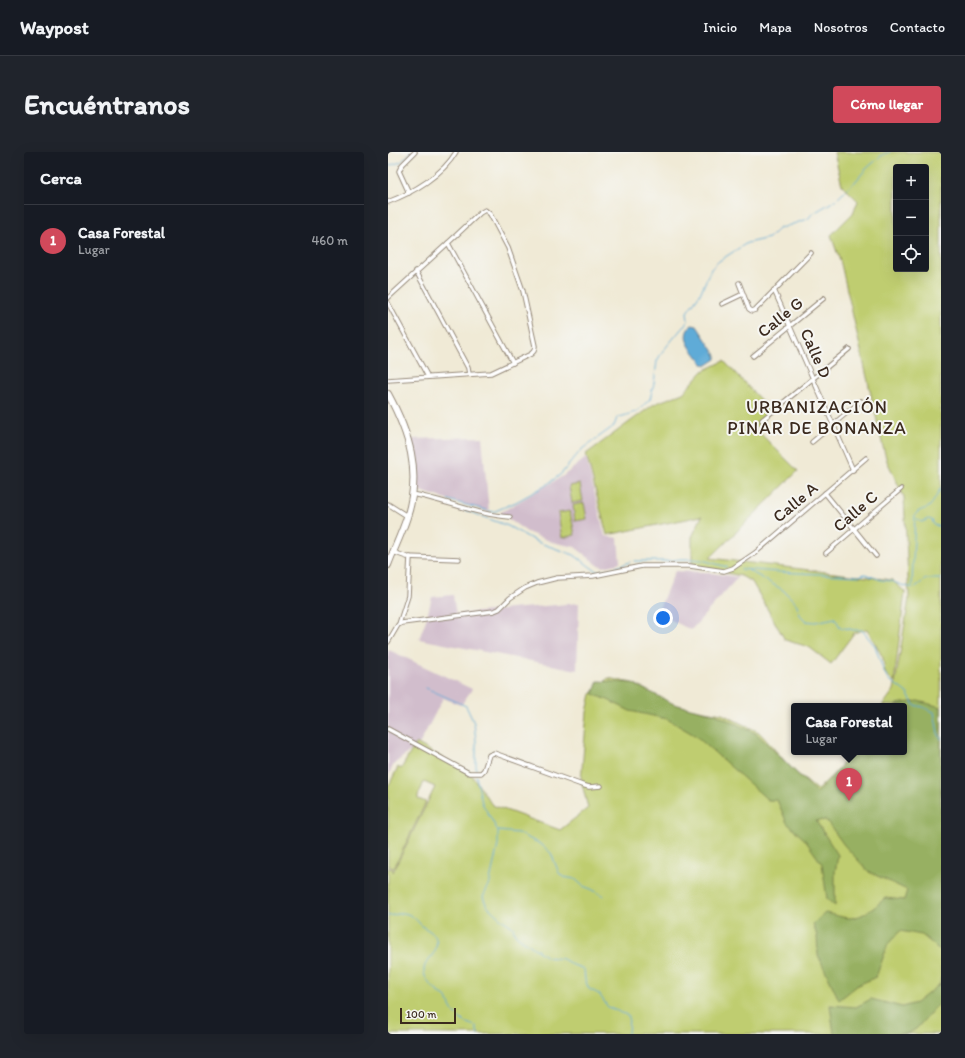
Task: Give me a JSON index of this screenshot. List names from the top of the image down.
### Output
{
  "streets": {
    "street": [
      "Calle G",
      "Calle D",
      "Calle A",
      "Calle C"
    ]
  },
  "crossings": [
    ["Calle G", "Calle D"],
    ["Calle D", "Calle A"]
  ],
  "districts": ["URBANIZACIÓN PINAR DE BONANZA"],
  "scale_bar": "100 m",
  "page": {
    "header": "Waypost",
    "nav": [
      "Inicio",
      "Mapa",
      "Nosotros",
      "Contacto"
    ],
    "buttons": "Cómo llegar",
    "title": "Encuéntranos",
    "heading": "Cerca",
    "map_buttons": ["+", "−"],
    "list": [
      {
        "mark": "1",
        "name": "Casa Forestal",
        "note": "Lugar",
        "value": "460 m"
      }
    ],
    "popup": ["Casa Forestal", "Lugar"],
    "pins": "1",
    "scale": "100 m"
  }
}
